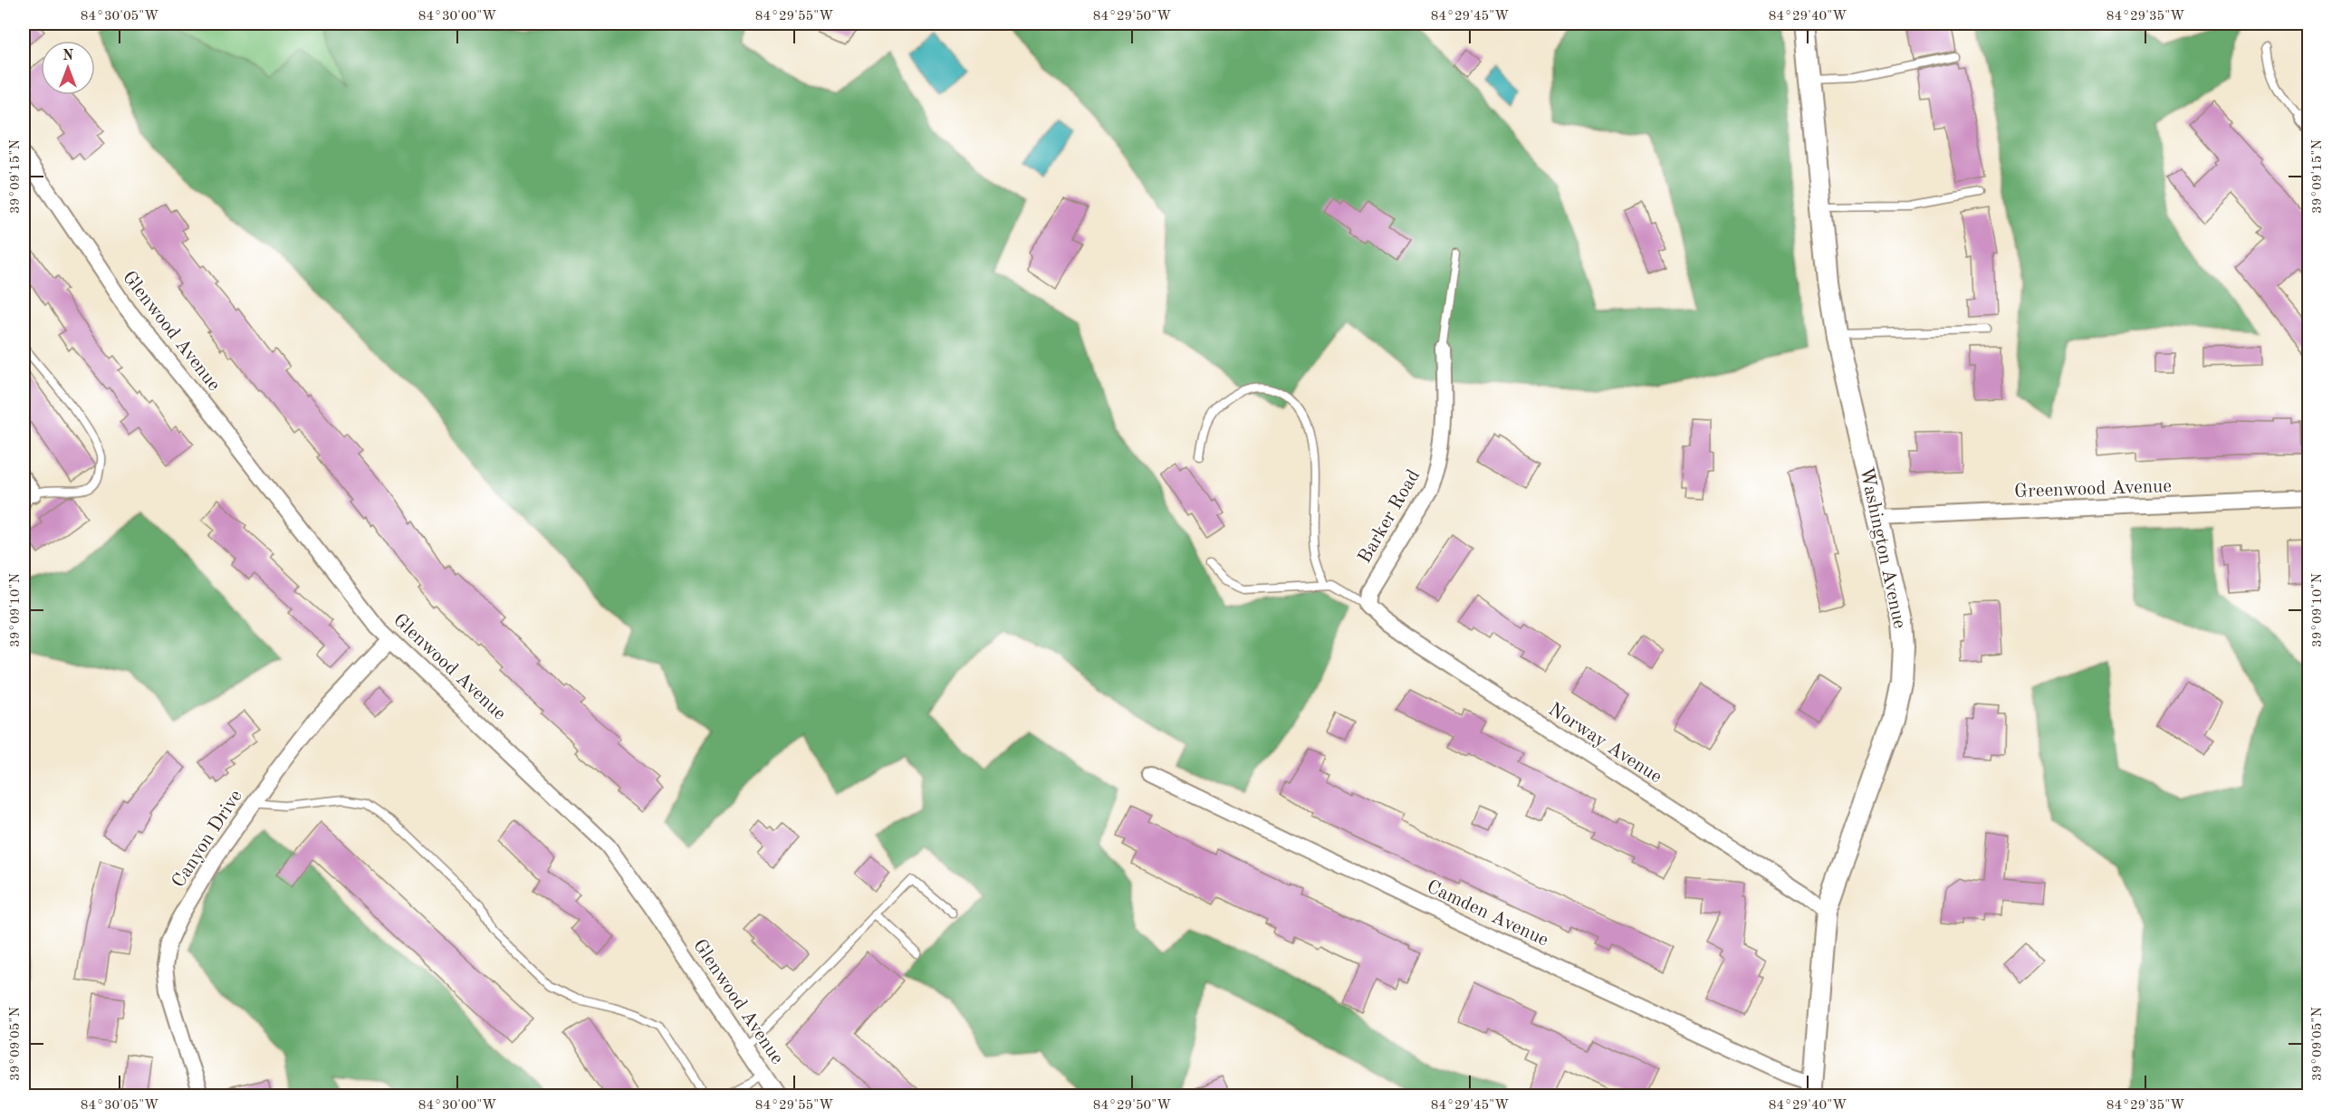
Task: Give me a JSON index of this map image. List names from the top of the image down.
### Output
{
  "streets": {
    "street": [
      "Glenwood Avenue",
      "Greenwood Avenue",
      "Barker Road",
      "Washington Avenue",
      "Norway Avenue",
      "Canyon Drive",
      "Camden Avenue"
    ]
  },
  "crossings": [
    ["Glenwood Avenue", "Canyon Drive"],
    ["Greenwood Avenue", "Washington Avenue"],
    ["Barker Road", "Norway Avenue"],
    ["Washington Avenue", "Norway Avenue"],
    ["Washington Avenue", "Camden Avenue"]
  ],
  "north": "top",
  "coordinates": [
    "84°30'05\"W",
    "84°30'00\"W",
    "84°29'55\"W",
    "84°29'50\"W",
    "84°29'45\"W",
    "84°29'40\"W",
    "84°29'35\"W",
    "39°09'15\"N",
    "39°09'10\"N",
    "39°09'05\"N"
  ]
}
